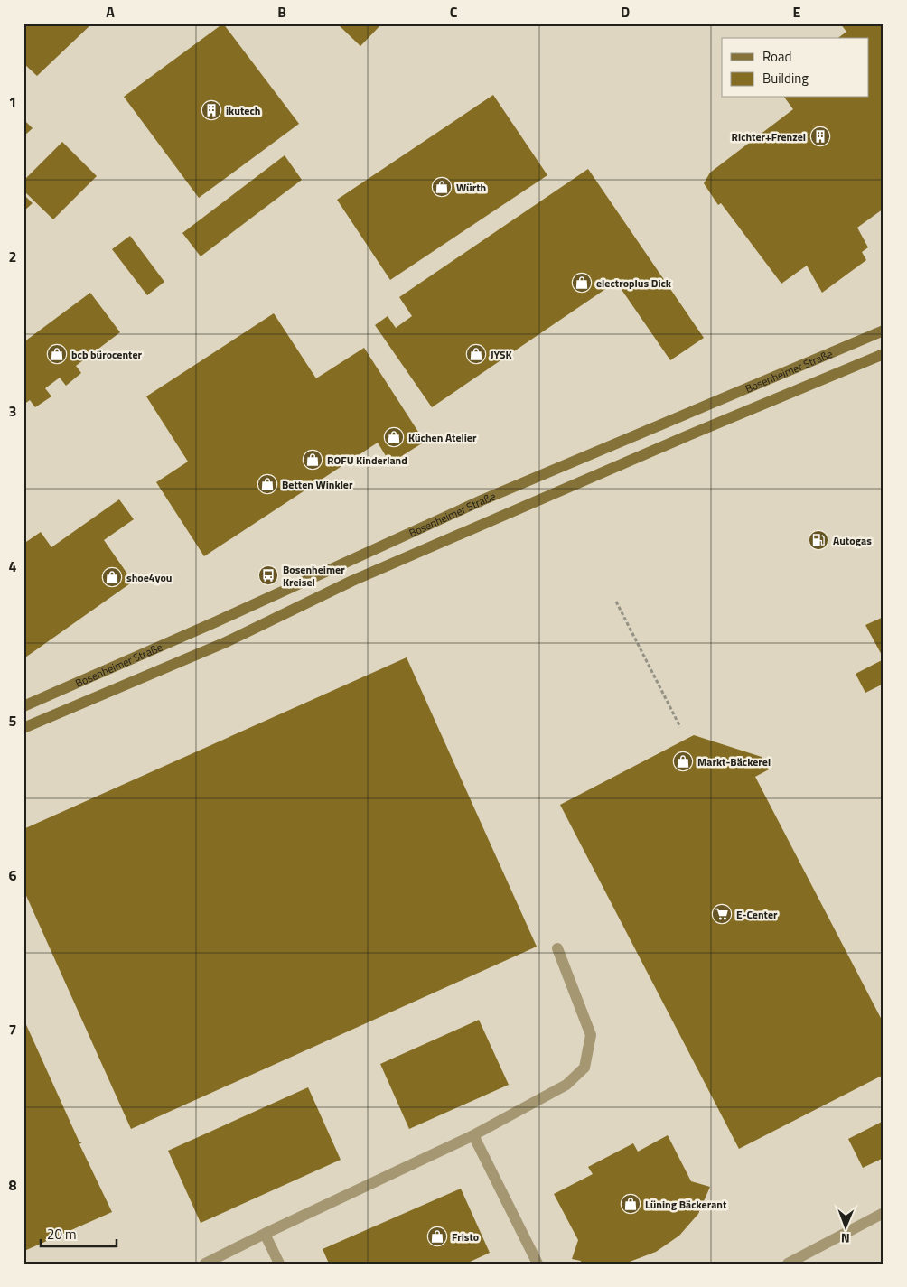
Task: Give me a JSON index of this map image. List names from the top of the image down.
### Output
{
  "streets": {
    "street": ["Bosenheimer Straße"]
  },
  "places": {
    "building": ["ikutech", "Richter+Frenzel"],
    "shop": [
      "Würth",
      "electroplus Dick",
      "bcb bürocenter",
      "JYSK",
      "Küchen Atelier",
      "ROFU Kinderland",
      "Betten Winkler",
      "shoe4you",
      "Markt-Bäckerei",
      "Lüning Bäckerant",
      "Fristo"
    ],
    "fuel station": ["Autogas"],
    "bus stop": ["Bosenheimer Kreisel"],
    "supermarket": ["E-Center"]
  },
  "legend": ["Road", "Building"],
  "scale_bar": "20 m",
  "north": "bottom",
  "grid": {
    "columns": [
      "A",
      "B",
      "C",
      "D",
      "E"
    ],
    "rows": [
      "1",
      "2",
      "3",
      "4",
      "5",
      "6",
      "7",
      "8"
    ]
  }
}
